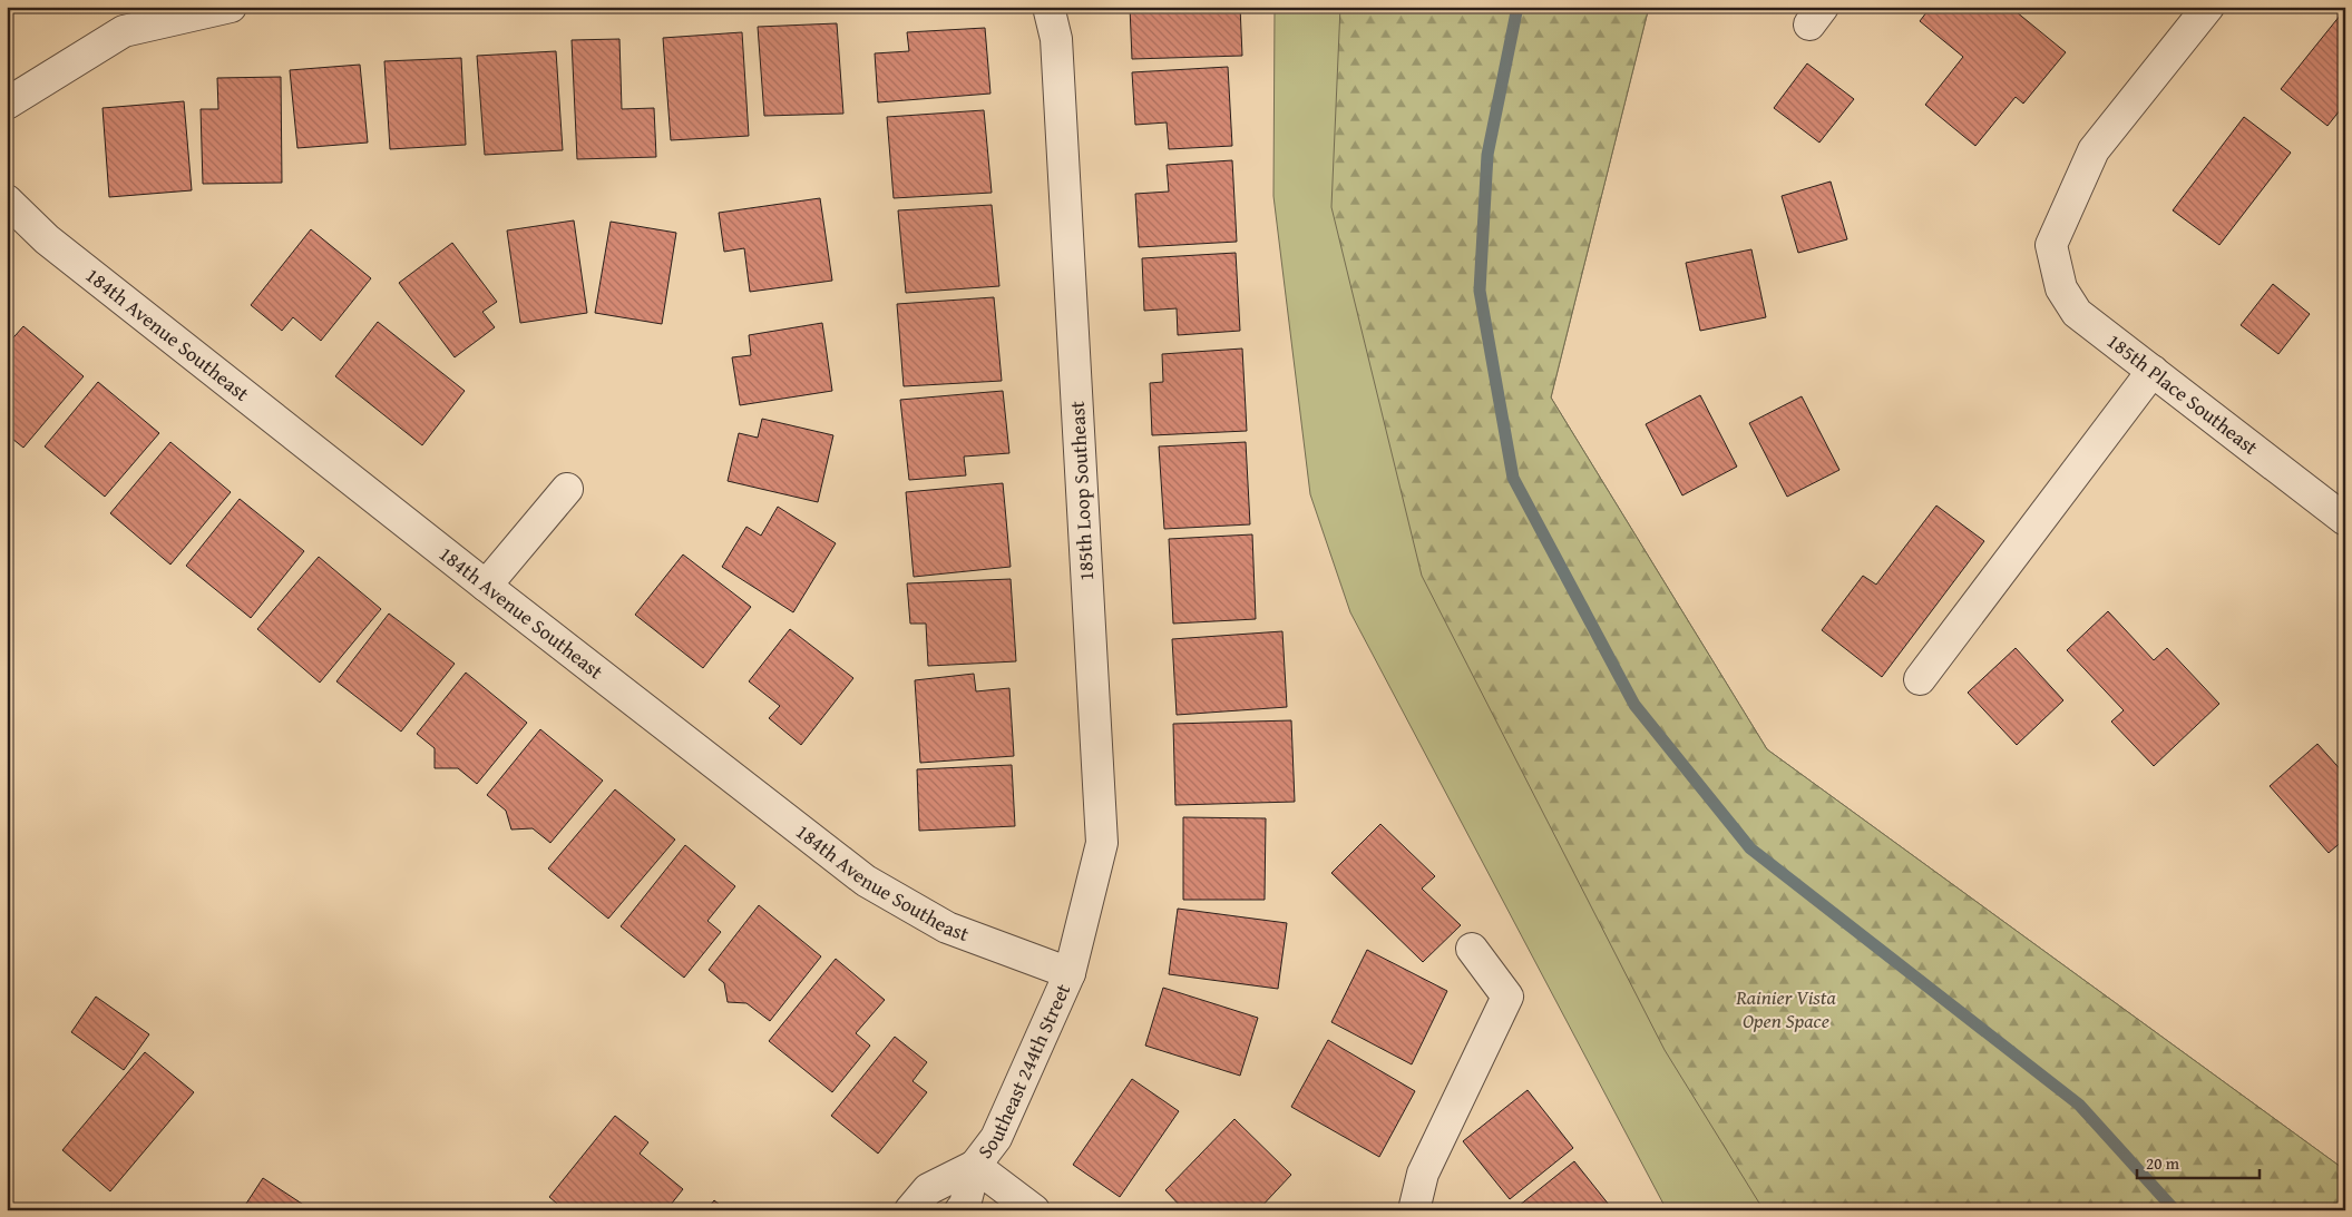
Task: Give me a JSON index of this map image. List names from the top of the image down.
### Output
{
  "streets": {
    "street": [
      "184th Avenue Southeast",
      "185th Place Southeast",
      "185th Loop Southeast",
      "Southeast 244th Street"
    ]
  },
  "crossings": [
    ["184th Avenue Southeast", "185th Loop Southeast"],
    ["184th Avenue Southeast", "Southeast 244th Street"],
    ["185th Loop Southeast", "Southeast 244th Street"]
  ],
  "parks": ["Rainier Vista Open Space"],
  "scale_bar": "20 m"
}
